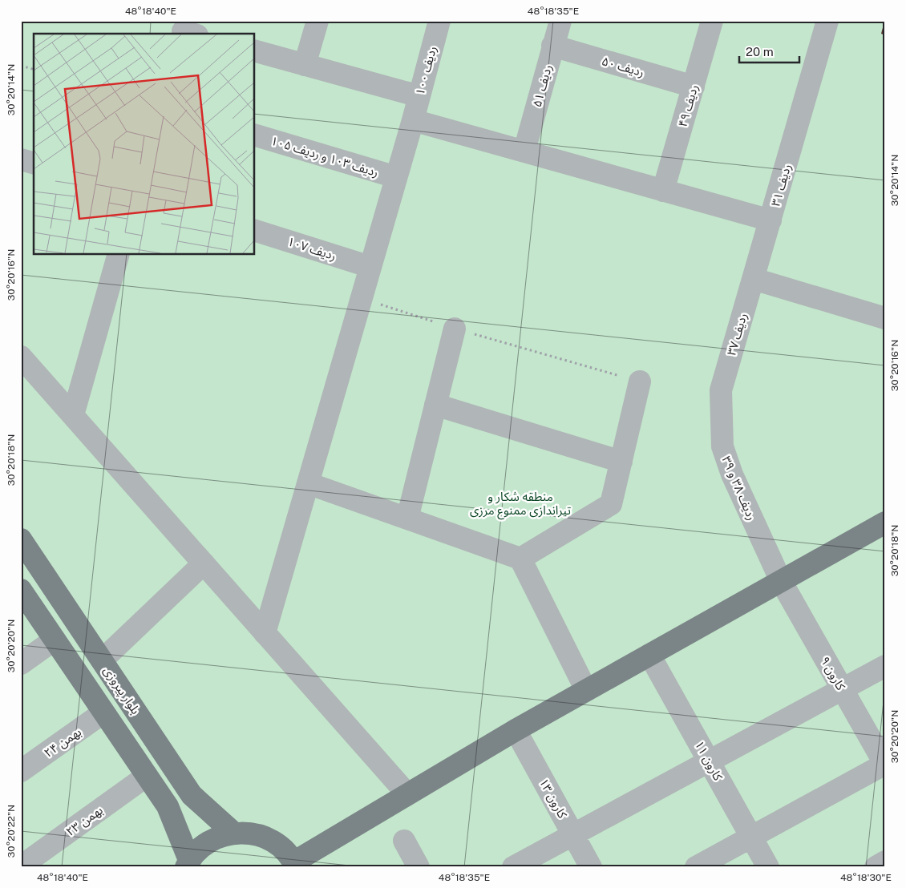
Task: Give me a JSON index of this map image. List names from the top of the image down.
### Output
{
  "streets": {
    "main road": ["بلوار پیروزی"],
    "street": [
      "ردیف ۵۰",
      "ردیف ۱۰۰",
      "ردیف ۵۱",
      "ردیف ۴۹",
      "ردیف ۱۰۳ و ردیف ۱۰۵",
      "ردیف ۳۱",
      "ردیف ۱۰۷",
      "ردیف ۳۷",
      "ردیف ۳۸ و ۳۹",
      "کارون ۹",
      "بهمن ۲۴",
      "کارون ۱۱",
      "کارون ۱۳",
      "بهمن ۲۳"
    ]
  },
  "crossings": [
    ["ردیف ۵۰", "ردیف ۵۱"],
    ["ردیف ۵۰", "ردیف ۴۹"],
    ["ردیف ۱۰۰", "ردیف ۱۰۳ و ردیف ۱۰۵"],
    ["ردیف ۱۰۰", "ردیف ۱۰۷"],
    ["ردیف ۳۱", "ردیف ۳۷"],
    ["ردیف ۳۷", "ردیف ۳۸ و ۳۹"],
    ["ردیف ۳۸ و ۳۹", "کارون ۹"]
  ],
  "parks": ["منطقه شکار و تیراندازی ممنوع مرزی"],
  "scale_bar": "20 m",
  "coordinates": [
    "48°18'40\"E",
    "48°18'35\"E",
    "30°20'14\"N",
    "30°20'16\"N",
    "30°20'18\"N",
    "30°20'20\"N",
    "30°20'22\"N",
    "48°18'30\"E"
  ]
}
